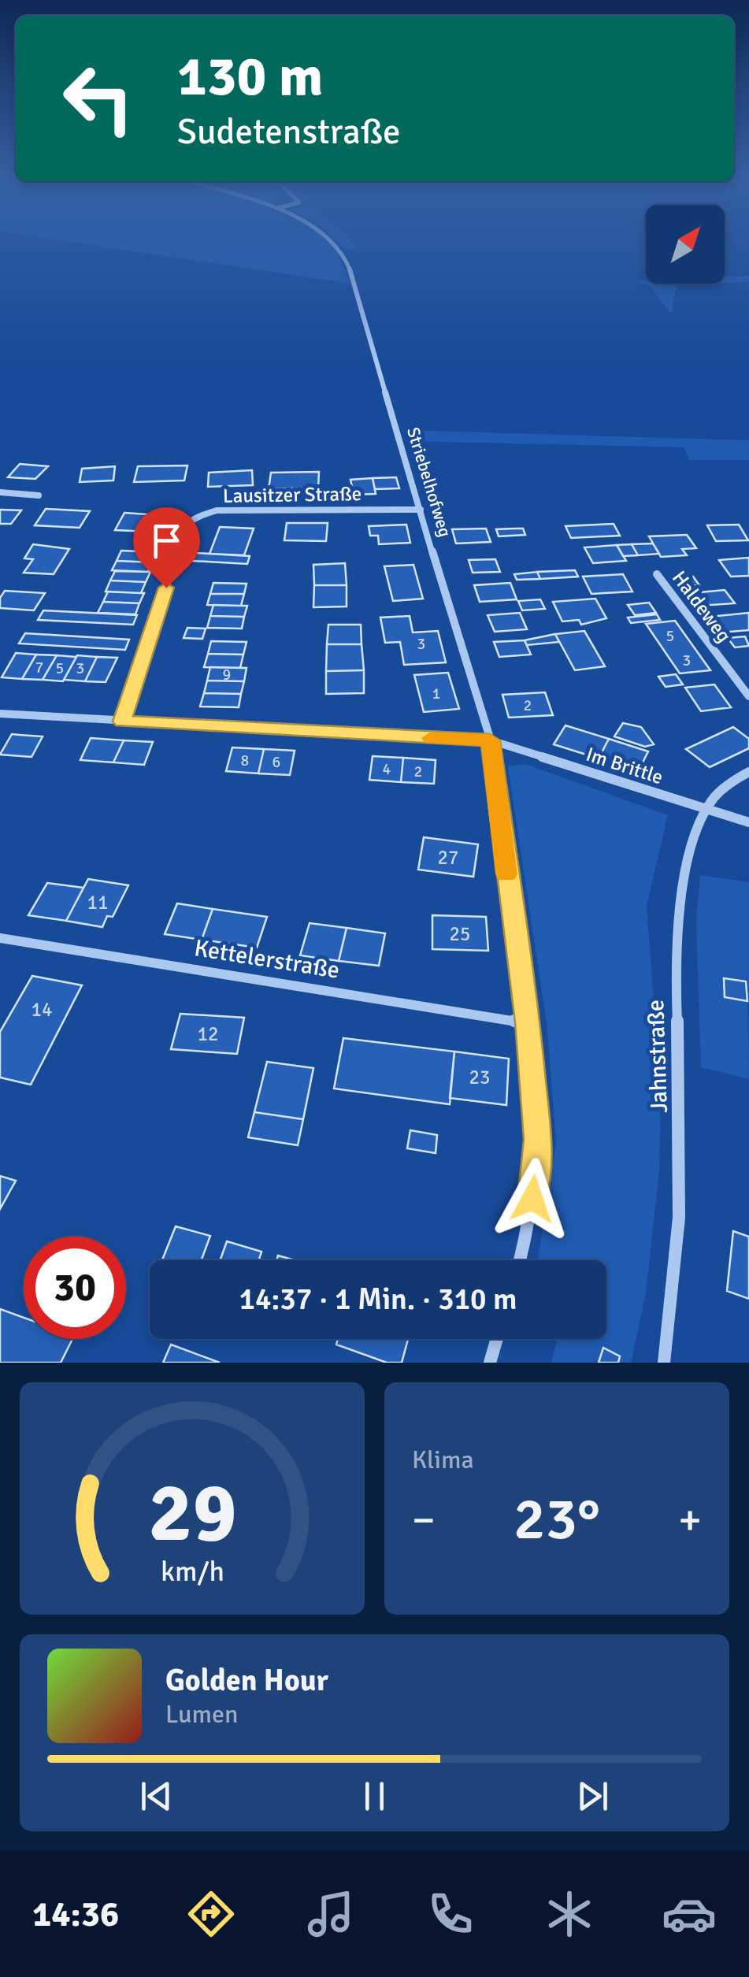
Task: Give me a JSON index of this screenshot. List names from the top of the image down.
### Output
{
  "streets": {
    "street": [
      "Striebelhofweg",
      "Lausitzer Straße",
      "Haldeweg",
      "Im Brittle",
      "Kettelerstraße",
      "Jahnstraße"
    ]
  },
  "crossings": [
    ["Striebelhofweg", "Lausitzer Straße"],
    ["Striebelhofweg", "Im Brittle"],
    ["Striebelhofweg", "Kettelerstraße"],
    ["Lausitzer Straße", "Im Brittle"],
    ["Im Brittle", "Jahnstraße"]
  ],
  "house_numbers": [
    "5",
    "3",
    "3",
    "7",
    "5",
    "3",
    "9",
    "1",
    "2",
    "8",
    "6",
    "4",
    "2",
    "27",
    "11",
    "25",
    "14",
    "12",
    "23"
  ],
  "north": "top right",
  "page": {
    "turn": ["130 m", "Sudetenstraße"],
    "limit": "30",
    "trip": "14:37 · 1 Min. · 310 m",
    "tile": "Klima",
    "heat": ["−", "23°", "+"],
    "song": ["Golden Hour", "Lumen"],
    "tabs": "14:36",
    "gauge": ["29", "km/h"]
  }
}
